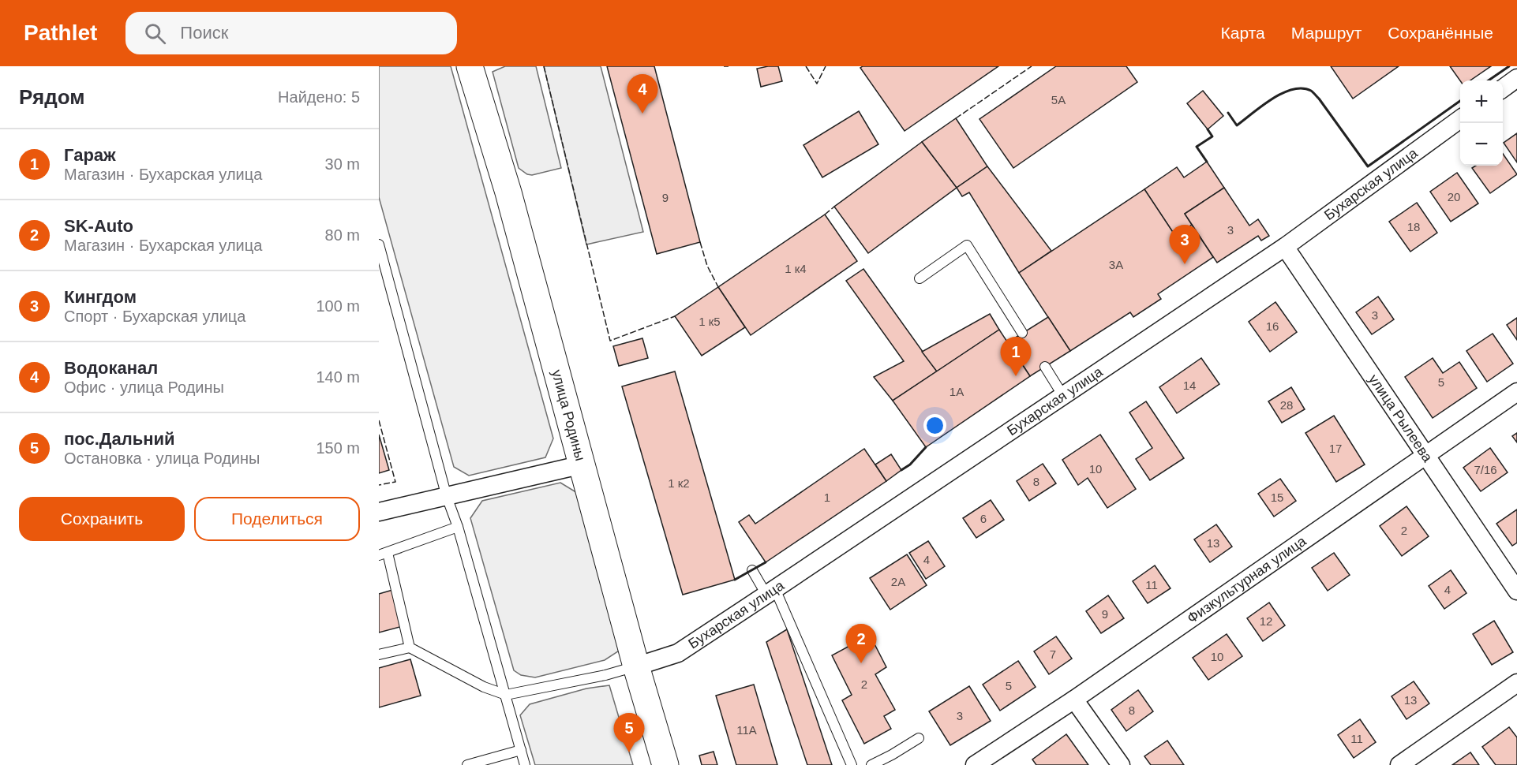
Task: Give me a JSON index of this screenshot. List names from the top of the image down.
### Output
{
  "streets": {
    "street": [
      "Бухарская улица",
      "улица Родины",
      "улица Рылеева",
      "Физкультурная улица"
    ]
  },
  "crossings": [
    ["Бухарская улица", "улица Родины"],
    ["Бухарская улица", "улица Рылеева"],
    ["улица Рылеева", "Физкультурная улица"]
  ],
  "house_numbers": [
    "5А",
    "20",
    "9",
    "18",
    "3",
    "3А",
    "1 к4",
    "3",
    "1 к5",
    "16",
    "5",
    "14",
    "1А",
    "28",
    "17",
    "10",
    "7/16",
    "8",
    "1 к2",
    "1",
    "15",
    "6",
    "2",
    "13",
    "4",
    "2А",
    "11",
    "4",
    "9",
    "12",
    "7",
    "10",
    "2",
    "5",
    "13",
    "8",
    "3",
    "11А",
    "11"
  ],
  "page": {
    "header": "Pathlet",
    "search": "Поиск",
    "nav": ["Карта", "Маршрут", "Сохранённые"],
    "heading": ["Рядом", "Найдено: 5"],
    "pins": [
      "4",
      "3",
      "1",
      "2",
      "5"
    ],
    "map_buttons": ["+", "−"],
    "list": [
      {
        "mark": "1",
        "name": "Гараж",
        "note": "Магазин · Бухарская улица",
        "value": "30 m"
      },
      {
        "mark": "2",
        "name": "SK-Auto",
        "note": "Магазин · Бухарская улица",
        "value": "80 m"
      },
      {
        "mark": "3",
        "name": "Кингдом",
        "note": "Спорт · Бухарская улица",
        "value": "100 m"
      },
      {
        "mark": "4",
        "name": "Водоканал",
        "note": "Офис · улица Родины",
        "value": "140 m"
      },
      {
        "mark": "5",
        "name": "пос.Дальний",
        "note": "Остановка · улица Родины",
        "value": "150 m"
      }
    ],
    "buttons": ["Сохранить", "Поделиться"]
  }
}
